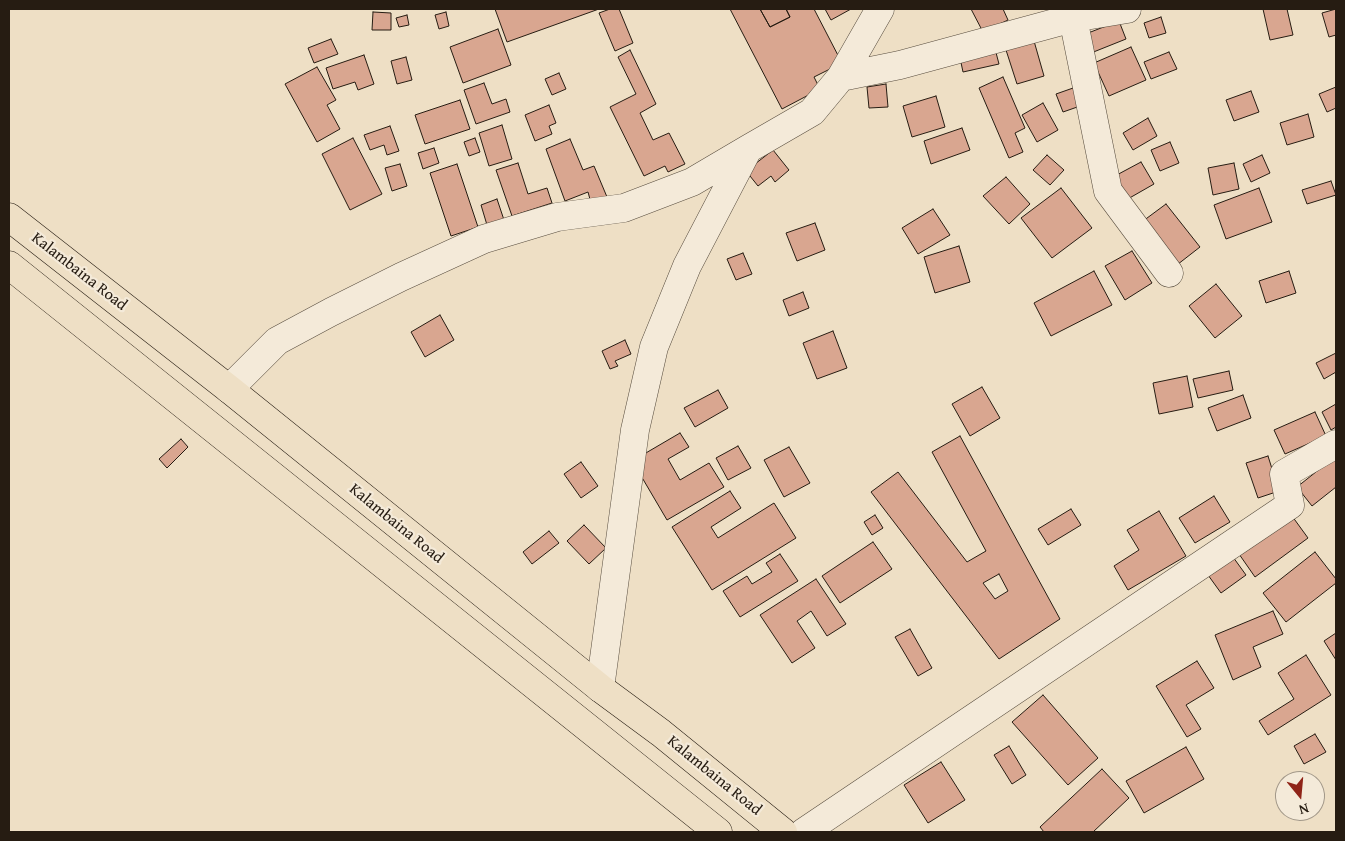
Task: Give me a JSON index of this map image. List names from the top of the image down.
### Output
{
  "streets": {
    "main road": ["Kalambaina Road"]
  },
  "north": "bottom"
}
